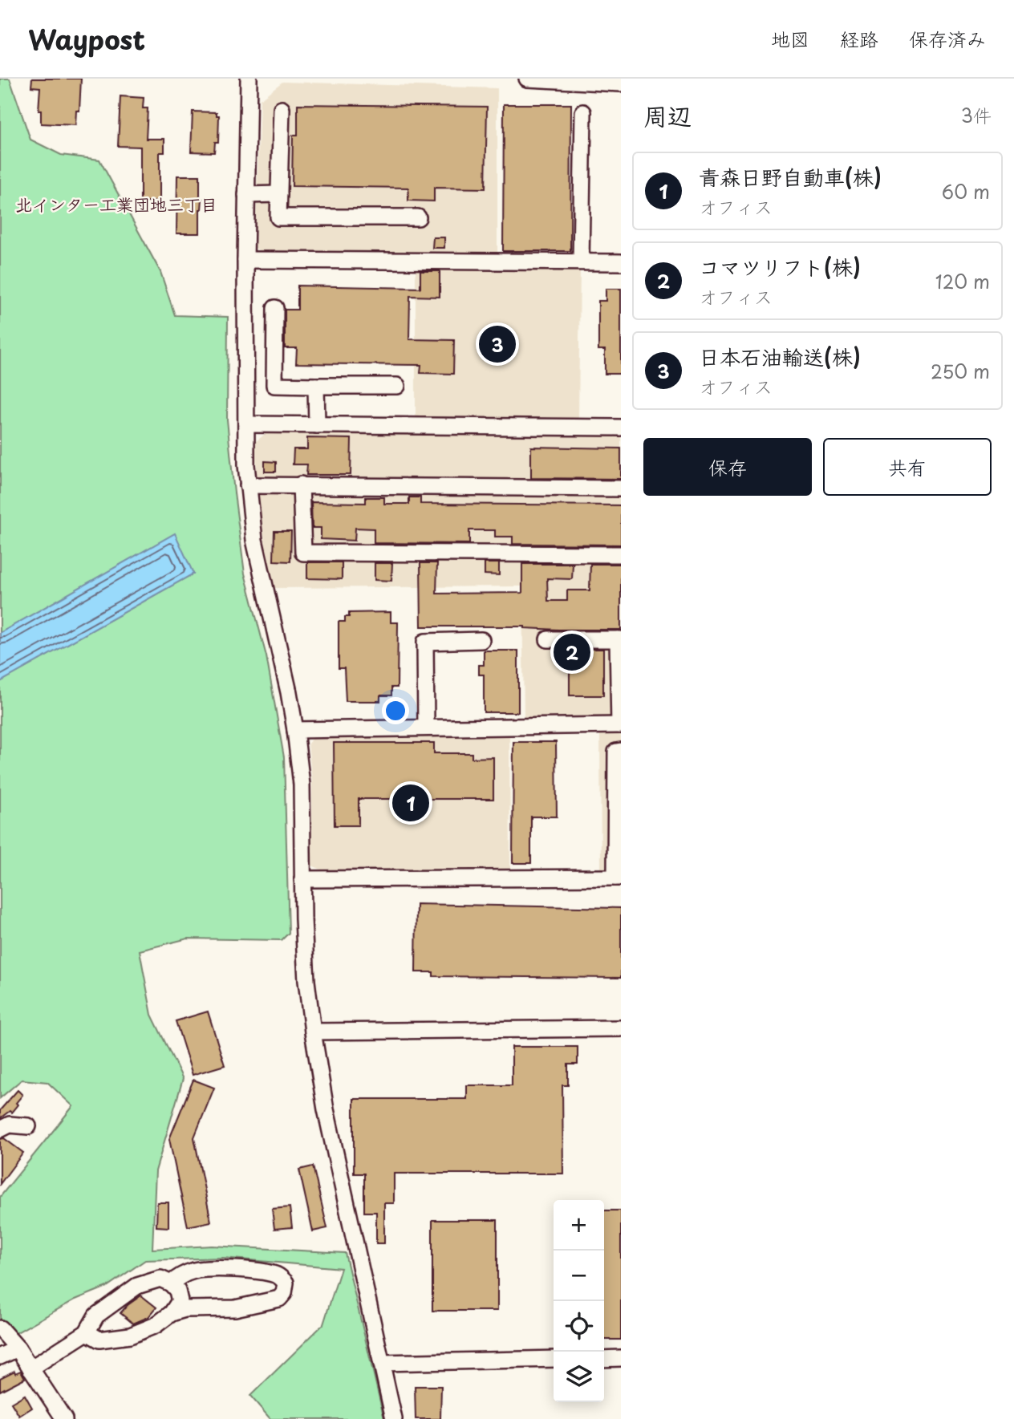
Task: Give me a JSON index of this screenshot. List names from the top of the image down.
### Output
{
  "districts": ["北インター工業団地三丁目"],
  "page": {
    "header": "Waypost",
    "nav": ["地図", "経路", "保存済み"],
    "heading": ["周辺", "3件"],
    "list": [
      {
        "mark": "1",
        "name": "青森日野自動車(株)",
        "note": "オフィス",
        "value": "60 m"
      },
      {
        "mark": "2",
        "name": "コマツリフト(株)",
        "note": "オフィス",
        "value": "120 m"
      },
      {
        "mark": "3",
        "name": "日本石油輸送(株)",
        "note": "オフィス",
        "value": "250 m"
      }
    ],
    "pins": ["3", "2", "1"],
    "buttons": ["保存", "共有"],
    "map_buttons": ["+", "−"]
  }
}
